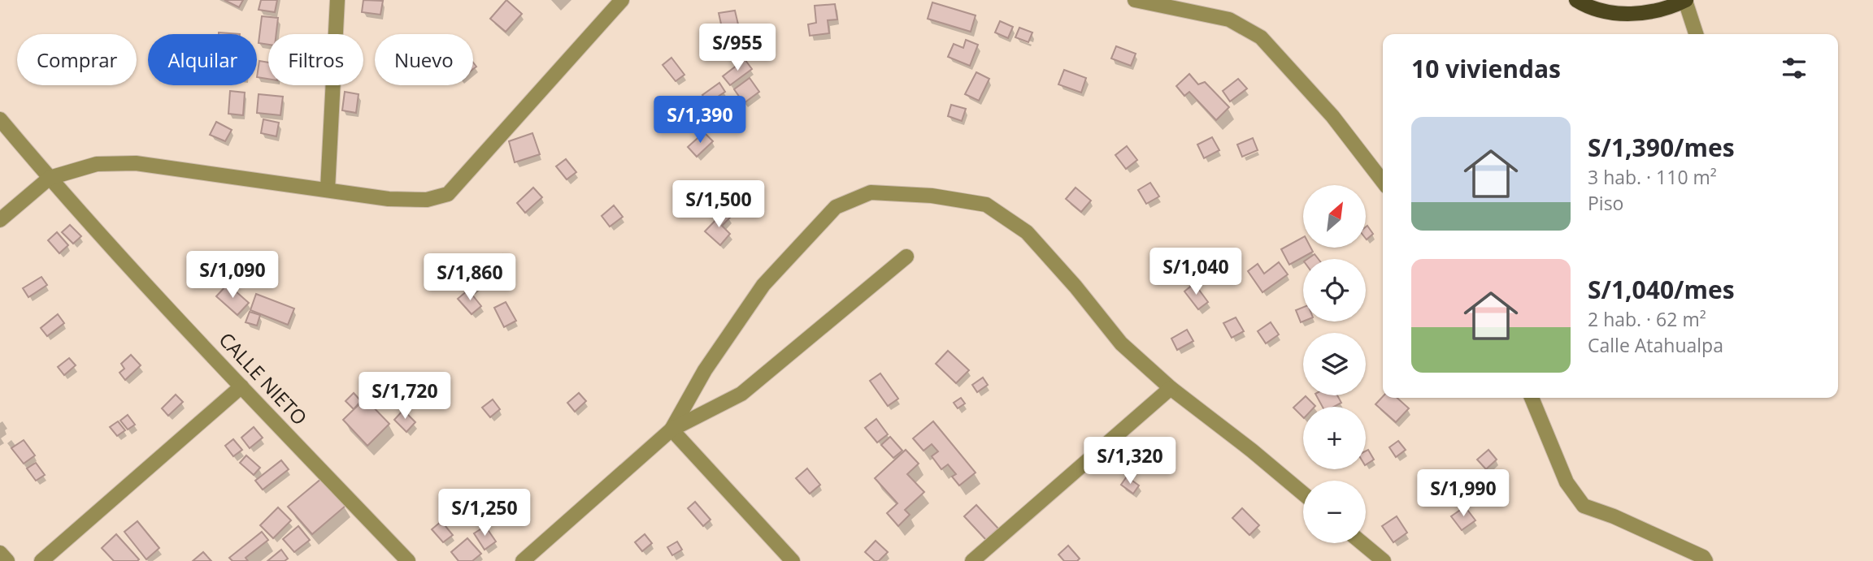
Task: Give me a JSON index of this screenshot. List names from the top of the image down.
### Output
{
  "streets": {
    "street": ["CALLE NIETO"]
  },
  "north": "top right",
  "page": {
    "price": [
      "S/955",
      "S/1,390",
      "S/1,500",
      "S/1,040",
      "S/1,090",
      "S/1,860",
      "S/1,720",
      "S/1,320",
      "S/1,990",
      "S/1,250"
    ],
    "chip": [
      "Comprar",
      "Alquilar",
      "Filtros",
      "Nuevo"
    ],
    "heading": "10 viviendas",
    "list": [
      {
        "name": "S/1,390/mes",
        "note": "3 hab. · 110 m² · Piso"
      },
      {
        "name": "S/1,040/mes",
        "note": "2 hab. · 62 m² · Calle Atahualpa"
      }
    ],
    "map_buttons": ["+", "−"]
  }
}
